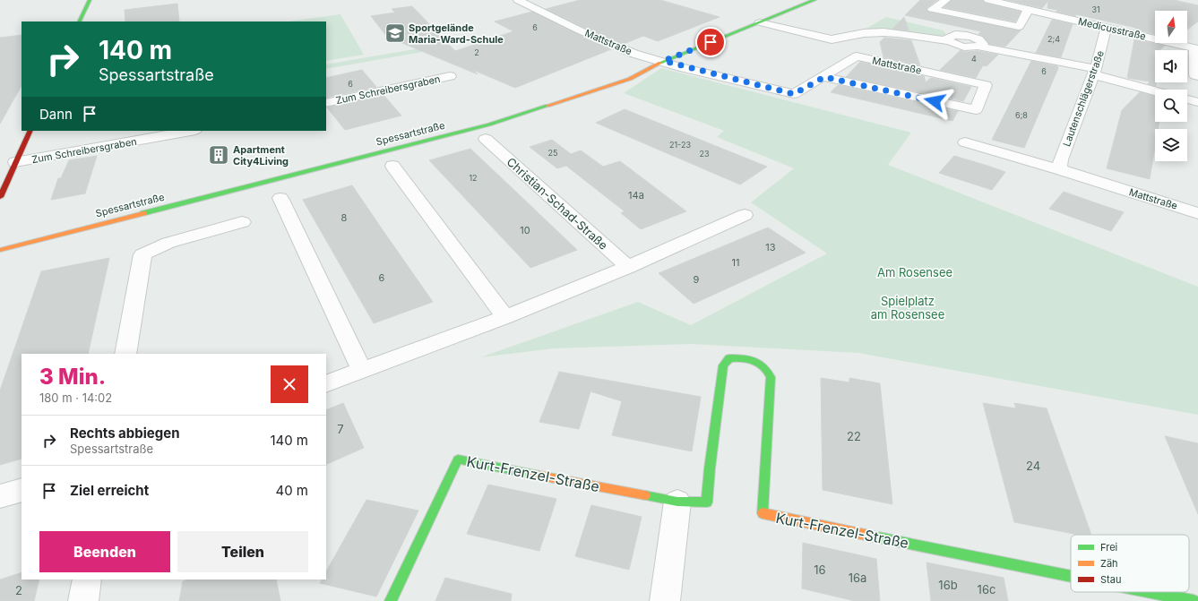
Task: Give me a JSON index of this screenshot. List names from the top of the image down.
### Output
{
  "streets": {
    "street": [
      "Medicusstraße",
      "Mattstraße",
      "Zum Schreibersgraben",
      "Lautenschlägerstraße",
      "Spessartstraße",
      "Christian-Schad-Straße",
      "Kurt-Frenzel-Straße"
    ]
  },
  "crossings": [
    ["Medicusstraße", "Lautenschlägerstraße"],
    ["Mattstraße", "Lautenschlägerstraße"],
    ["Mattstraße", "Spessartstraße"]
  ],
  "parks": ["Am Rosensee", "Spielplatz am Rosensee"],
  "places": {
    "school or university": ["Sportgelände Maria-Ward-Schule"],
    "building": ["Apartment City4Living"]
  },
  "house_numbers": [
    "31",
    "6",
    "2;4",
    "2",
    "4",
    "6",
    "6",
    "6;8",
    "21-23",
    "25",
    "23",
    "12",
    "14a",
    "8",
    "10",
    "13",
    "11",
    "6",
    "9",
    "7",
    "22",
    "24",
    "16",
    "16a",
    "16b",
    "16c",
    "2"
  ],
  "legend": ["Frei", "Zäh", "Stau"],
  "north": "top",
  "page": {
    "turn": ["140 m", "Spessartstraße"],
    "then": "Dann",
    "heading": ["3 Min.", "180 m · 14:02"],
    "list": [
      {
        "name": "Rechts abbiegen",
        "note": "Spessartstraße",
        "value": "140 m"
      },
      {
        "name": "Ziel erreicht",
        "value": "40 m"
      }
    ],
    "buttons": ["Beenden", "Teilen"]
  }
}
